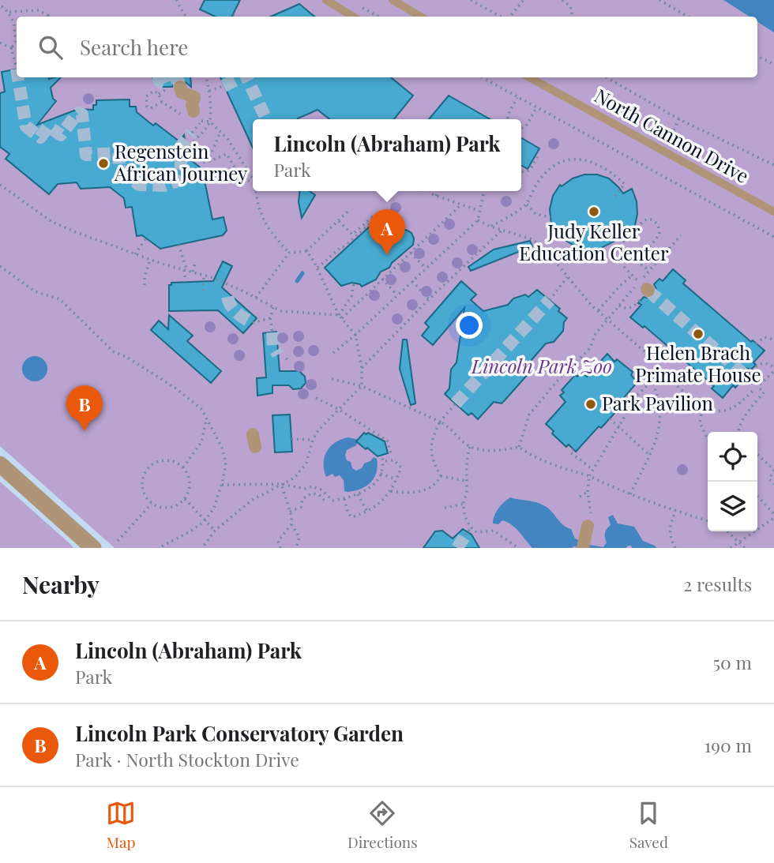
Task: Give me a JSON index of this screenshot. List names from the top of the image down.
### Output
{
  "streets": {
    "lane": ["North Cannon Drive"]
  },
  "parks": ["Lincoln Park Zoo"],
  "places": [
    "Regenstein African Journey",
    "Judy Keller Education Center",
    "Helen Brach Primate House",
    "Park Pavilion"
  ],
  "page": {
    "search": "Search here",
    "popup": ["Lincoln (Abraham) Park", "Park"],
    "pins": ["A", "B"],
    "heading": ["Nearby", "2 results"],
    "list": [
      {
        "mark": "A",
        "name": "Lincoln (Abraham) Park",
        "note": "Park",
        "value": "50 m"
      },
      {
        "mark": "B",
        "name": "Lincoln Park Conservatory Garden",
        "note": "Park · North Stockton Drive",
        "value": "190 m"
      }
    ],
    "nav": ["Map", "Directions", "Saved"]
  }
}
